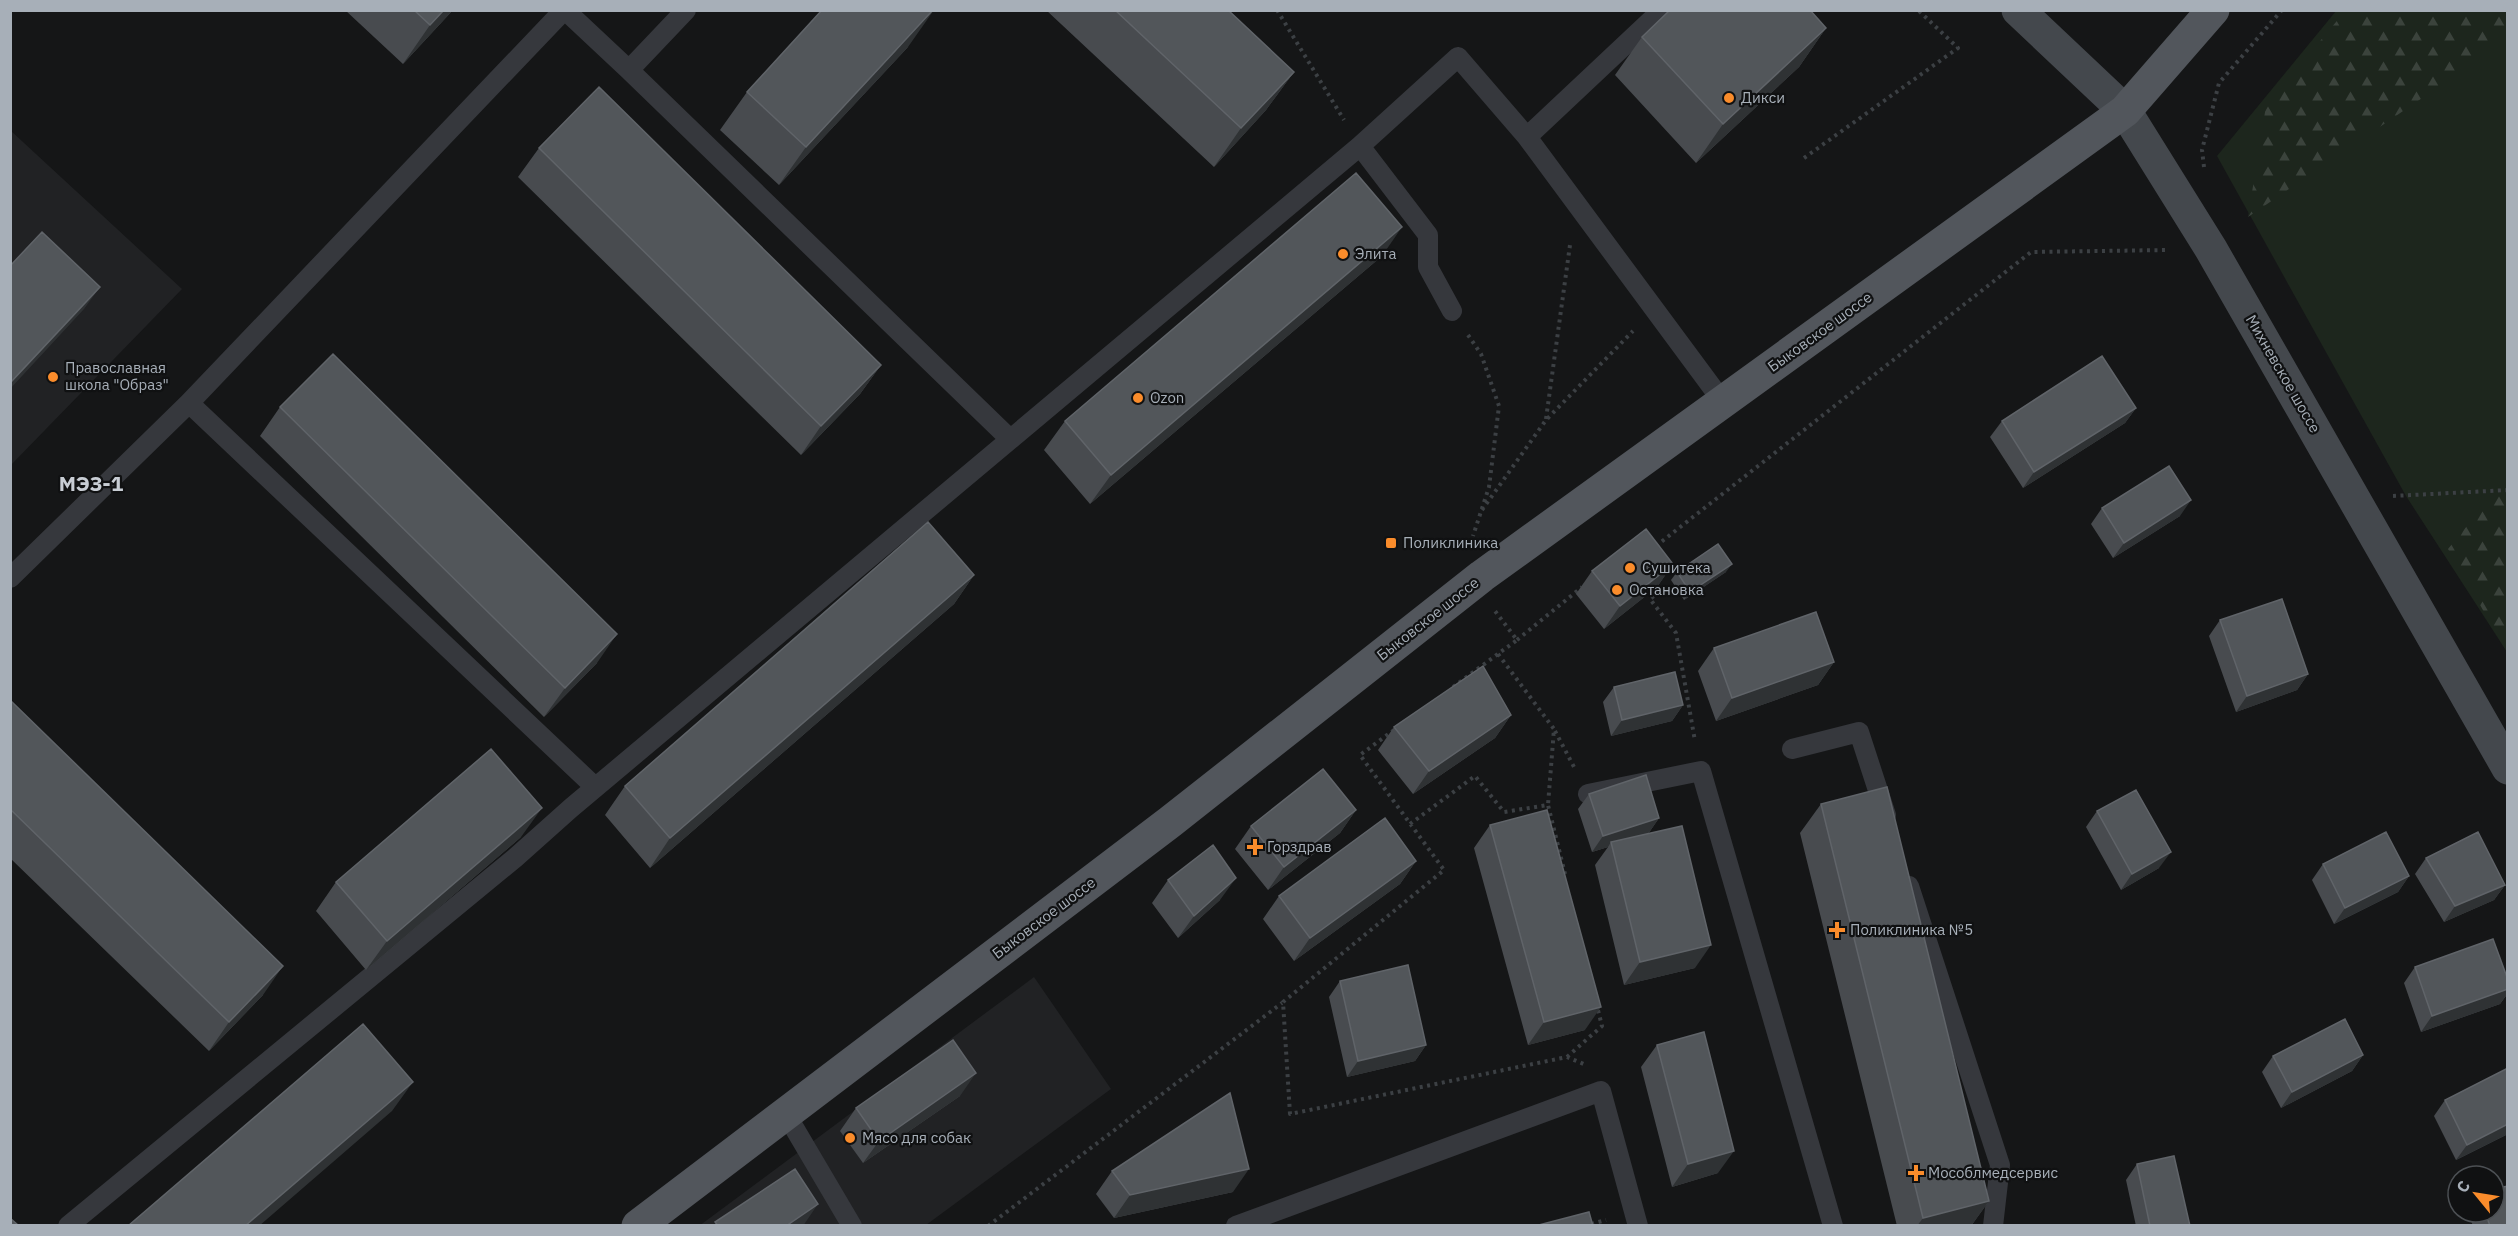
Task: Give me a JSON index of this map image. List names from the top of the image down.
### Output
{
  "streets": {
    "main road": ["Быковское шоссе"],
    "street": ["Михневское шоссе"]
  },
  "crossings": [
    ["Быковское шоссе", "Михневское шоссе"]
  ],
  "districts": ["МЭЗ-1"],
  "places": {
    "other": [
      "Дикси",
      "Элита",
      "Православная школа \"Образ\"",
      "Ozon",
      "Сушитека",
      "Остановка",
      "Мясо для собак"
    ],
    "transit": ["Поликлиника"],
    "health": ["Горздрав", "Поликлиника №5", "Мособлмедсервис"]
  },
  "north": "top left"
}
